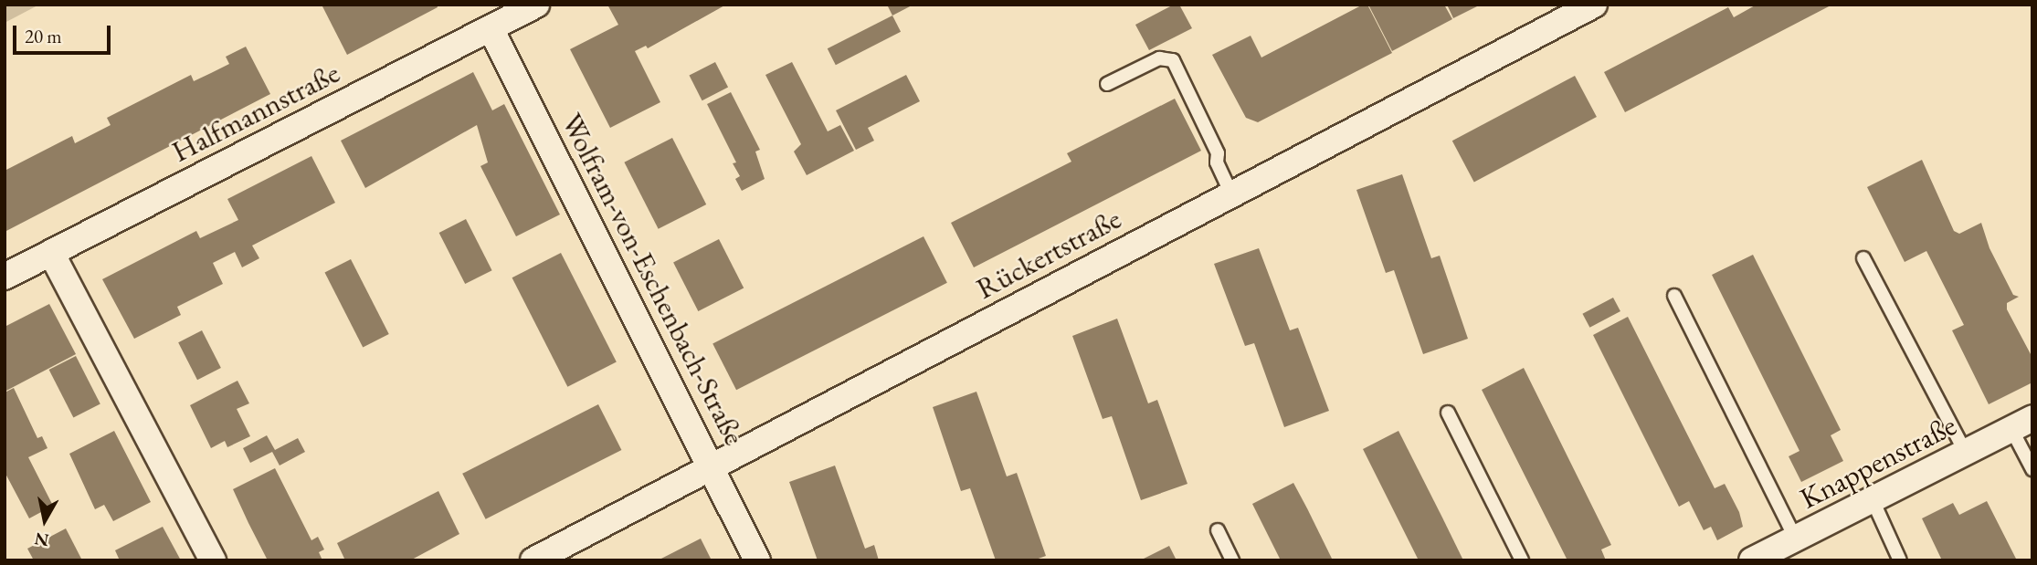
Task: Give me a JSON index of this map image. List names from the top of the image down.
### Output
{
  "streets": {
    "street": [
      "Halfmannstraße",
      "Rückertstraße",
      "Wolfram-von-Eschenbach-Straße",
      "Knappenstraße"
    ]
  },
  "crossings": [
    ["Halfmannstraße", "Wolfram-von-Eschenbach-Straße"],
    ["Rückertstraße", "Wolfram-von-Eschenbach-Straße"]
  ],
  "scale_bar": "20 m",
  "north": "bottom"
}
